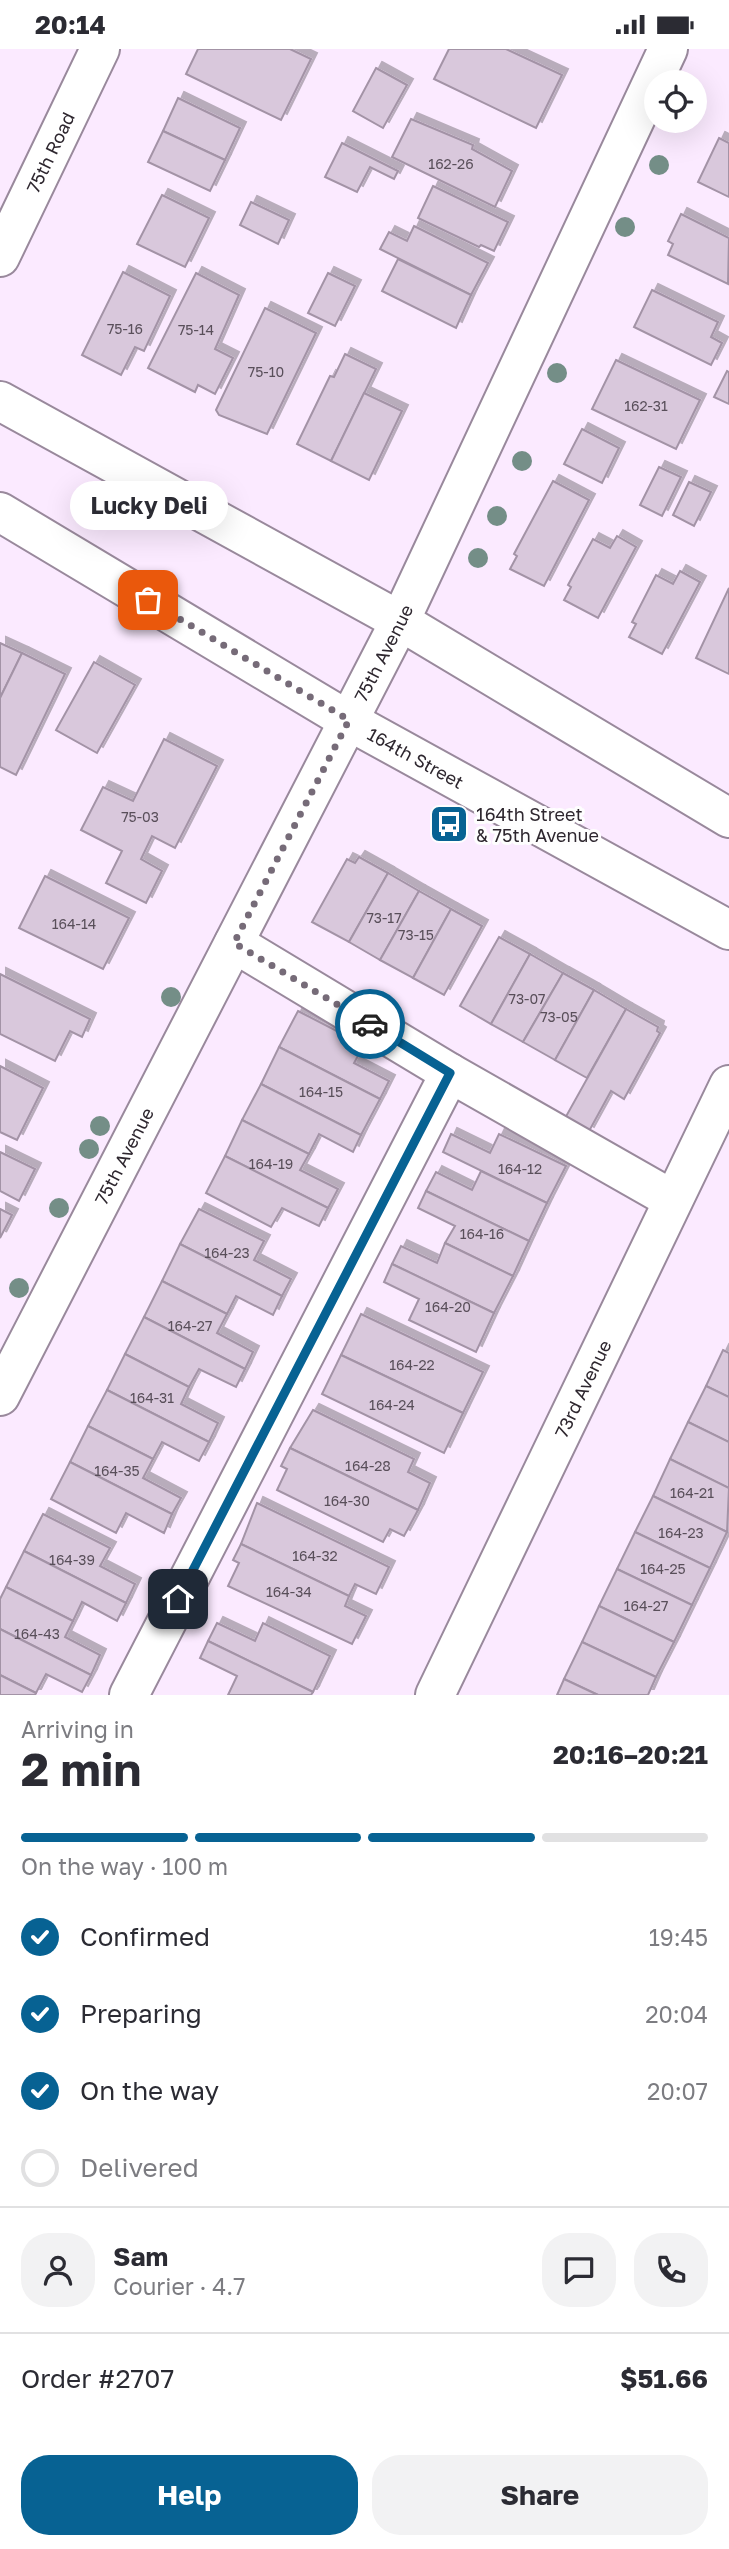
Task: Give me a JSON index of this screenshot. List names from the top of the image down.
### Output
{
  "streets": {
    "street": [
      "75th Road",
      "75th Avenue",
      "164th Street",
      "73rd Avenue"
    ]
  },
  "crossings": [
    ["75th Avenue", "164th Street"]
  ],
  "places": {
    "other": ["Lucky Deli"],
    "bus stop": ["164th Street & 75th Avenue"]
  },
  "house_numbers": [
    "162-26",
    "75-16",
    "75-14",
    "75-10",
    "162-31",
    "75-03",
    "73-17",
    "164-14",
    "73-15",
    "73-07",
    "73-05",
    "164-15",
    "164-19",
    "164-12",
    "164-16",
    "164-23",
    "164-20",
    "164-27",
    "164-22",
    "164-31",
    "164-24",
    "164-28",
    "164-35",
    "164-21",
    "164-30",
    "164-23",
    "164-32",
    "164-39",
    "164-25",
    "164-34",
    "164-27",
    "164-43"
  ],
  "page": {
    "status": "20:14",
    "bubble": "Lucky Deli",
    "heading": ["2 min", "Arriving in", "20:16–20:21"],
    "panel": [
      "Sam",
      "Courier · 4.7",
      "Order #2707",
      "$51.66"
    ],
    "bar": "On the way · 100 m",
    "list": [
      ["Confirmed", "19:45"],
      ["Preparing", "20:04"],
      ["On the way", "20:07"],
      "Delivered"
    ],
    "buttons": ["Help", "Share"]
  }
}
